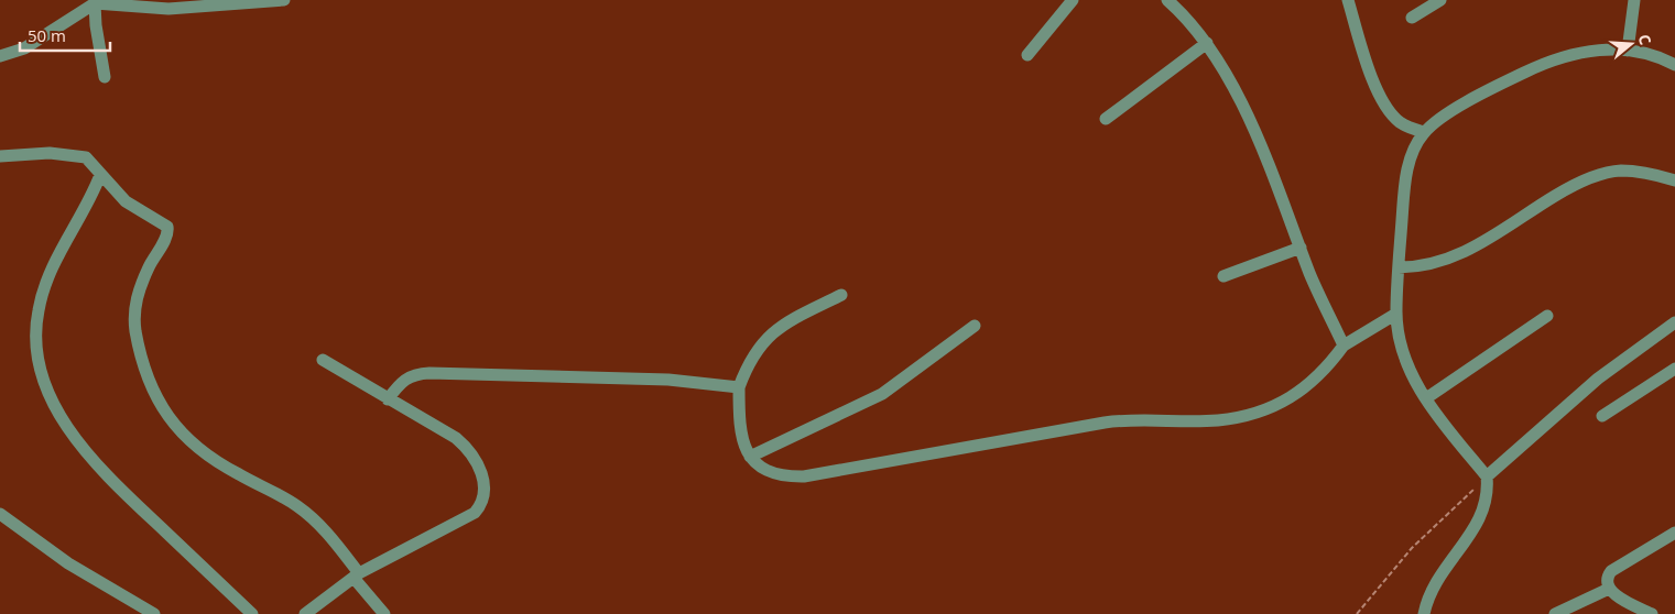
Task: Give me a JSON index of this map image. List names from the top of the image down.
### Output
{
  "scale_bar": "50 m",
  "north": "right"
}
